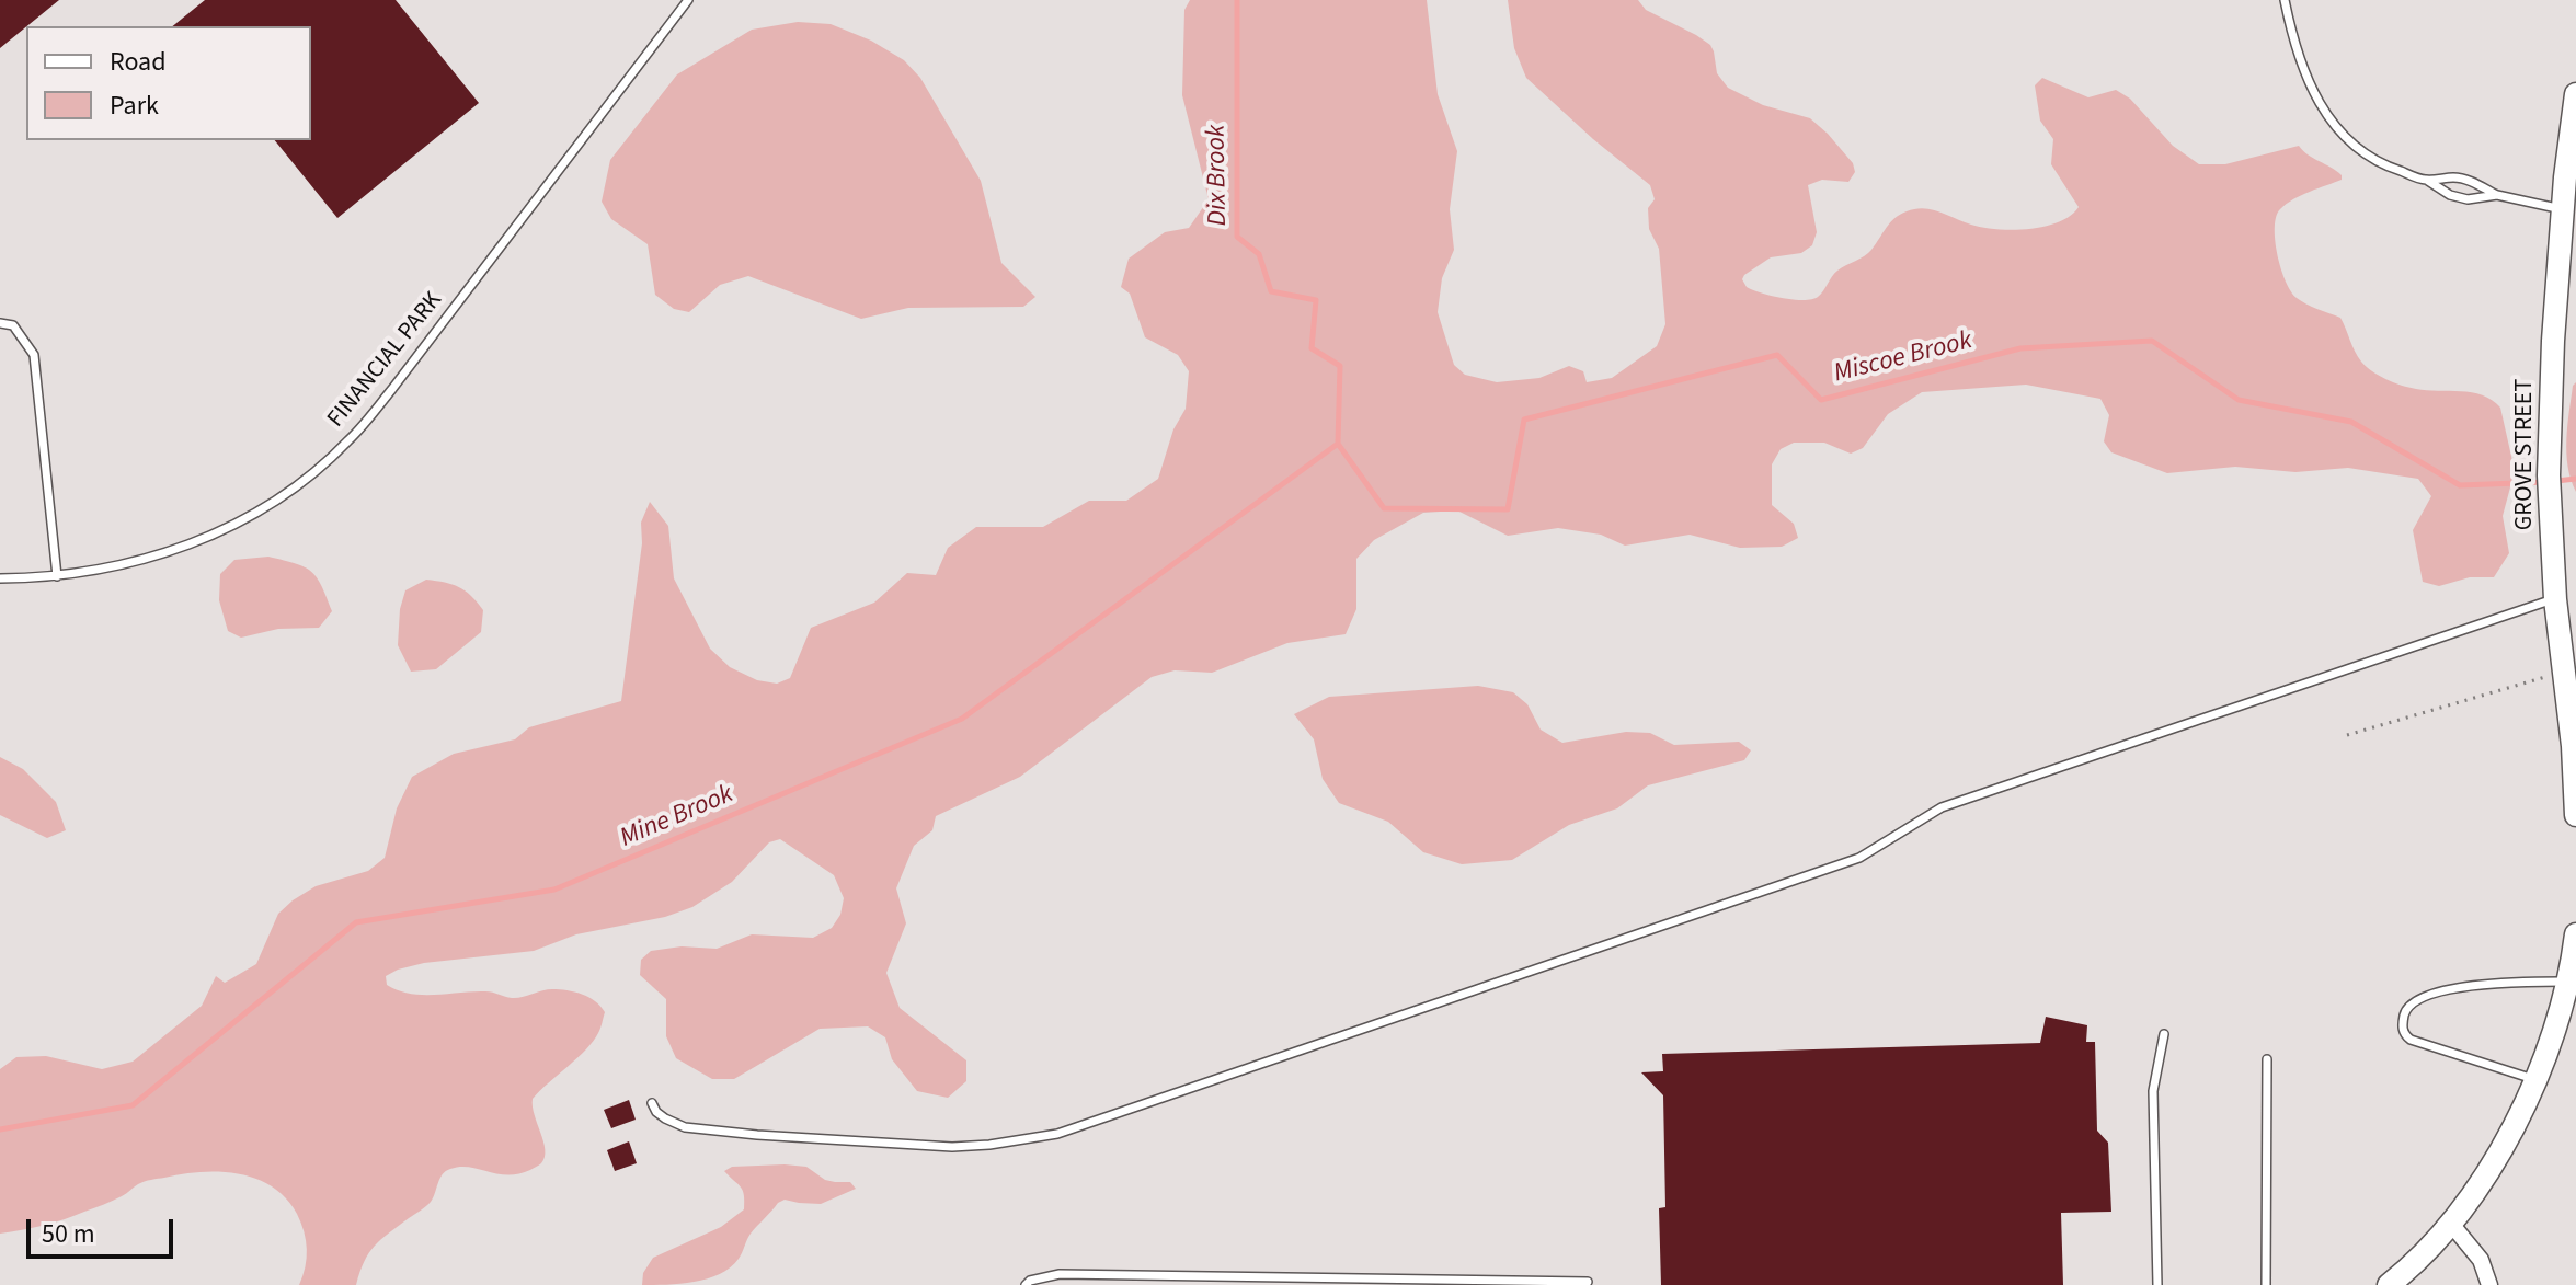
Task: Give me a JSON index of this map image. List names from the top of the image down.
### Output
{
  "streets": {
    "main road": ["GROVE STREET"],
    "lane": ["FINANCIAL PARK"]
  },
  "water": ["Dix Brook", "Miscoe Brook", "Mine Brook"],
  "legend": ["Road", "Park"],
  "scale_bar": "50 m"
}
